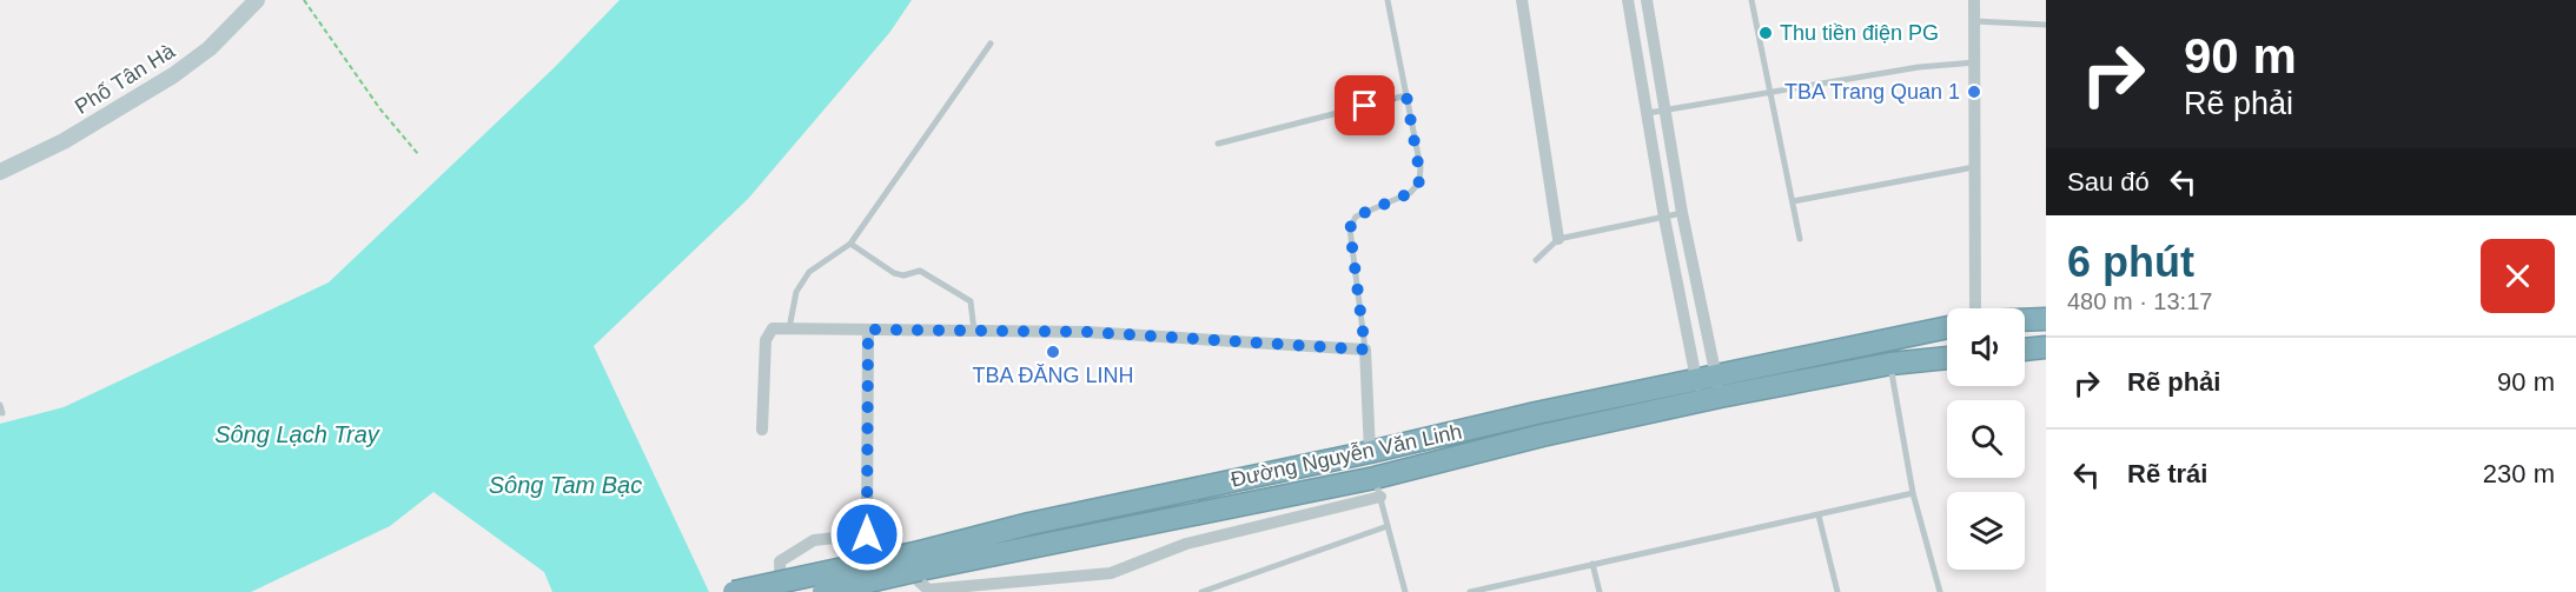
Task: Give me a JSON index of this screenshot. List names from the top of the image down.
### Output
{
  "streets": {
    "highway": ["Đường Nguyễn Văn Linh"],
    "street": ["Phố Tân Hà"]
  },
  "water": ["Sông Lạch Tray", "Sông Tam Bạc"],
  "places": ["Thu tiền điện PG", "TBA Trang Quan 1", "TBA ĐĂNG LINH"],
  "page": {
    "turn": ["90 m", "Rẽ phải"],
    "then": "Sau đó",
    "heading": ["6 phút", "480 m · 13:17"],
    "list": [
      {
        "name": "Rẽ phải",
        "value": "90 m"
      },
      {
        "name": "Rẽ trái",
        "value": "230 m"
      }
    ]
  }
}
